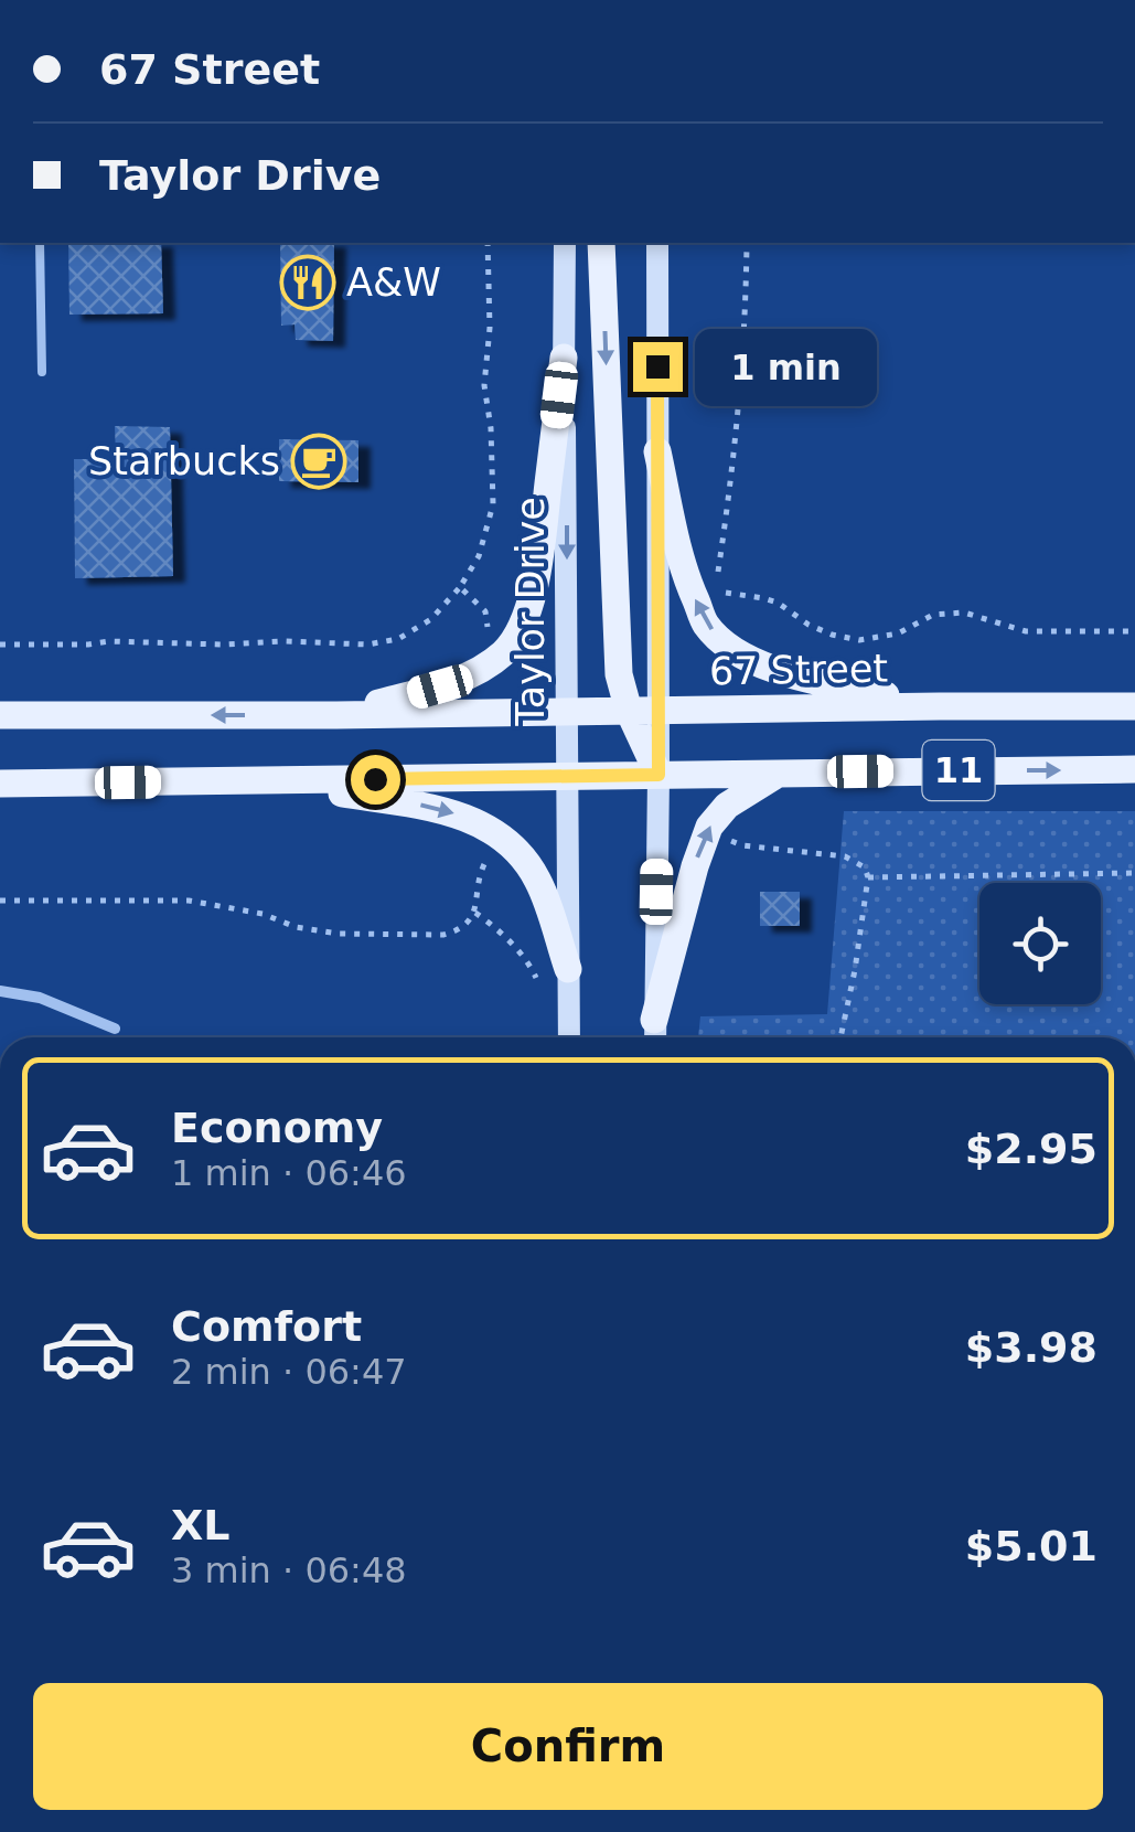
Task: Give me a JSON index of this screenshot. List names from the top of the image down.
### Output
{
  "streets": {
    "main road": ["Taylor Drive", "67 Street", "11"]
  },
  "crossings": [
    ["Taylor Drive", "67 Street"],
    ["Taylor Drive", "11"]
  ],
  "places": {
    "restaurant": ["A&W"],
    "cafe": ["Starbucks"]
  },
  "page": {
    "banner": ["67 Street", "Taylor Drive"],
    "bubble": "1 min",
    "list": [
      {
        "name": "Economy",
        "note": "1 min · 06:46",
        "value": "$2.95"
      },
      {
        "name": "Comfort",
        "note": "2 min · 06:47",
        "value": "$3.98"
      },
      {
        "name": "XL",
        "note": "3 min · 06:48",
        "value": "$5.01"
      }
    ],
    "buttons": "Confirm"
  }
}
